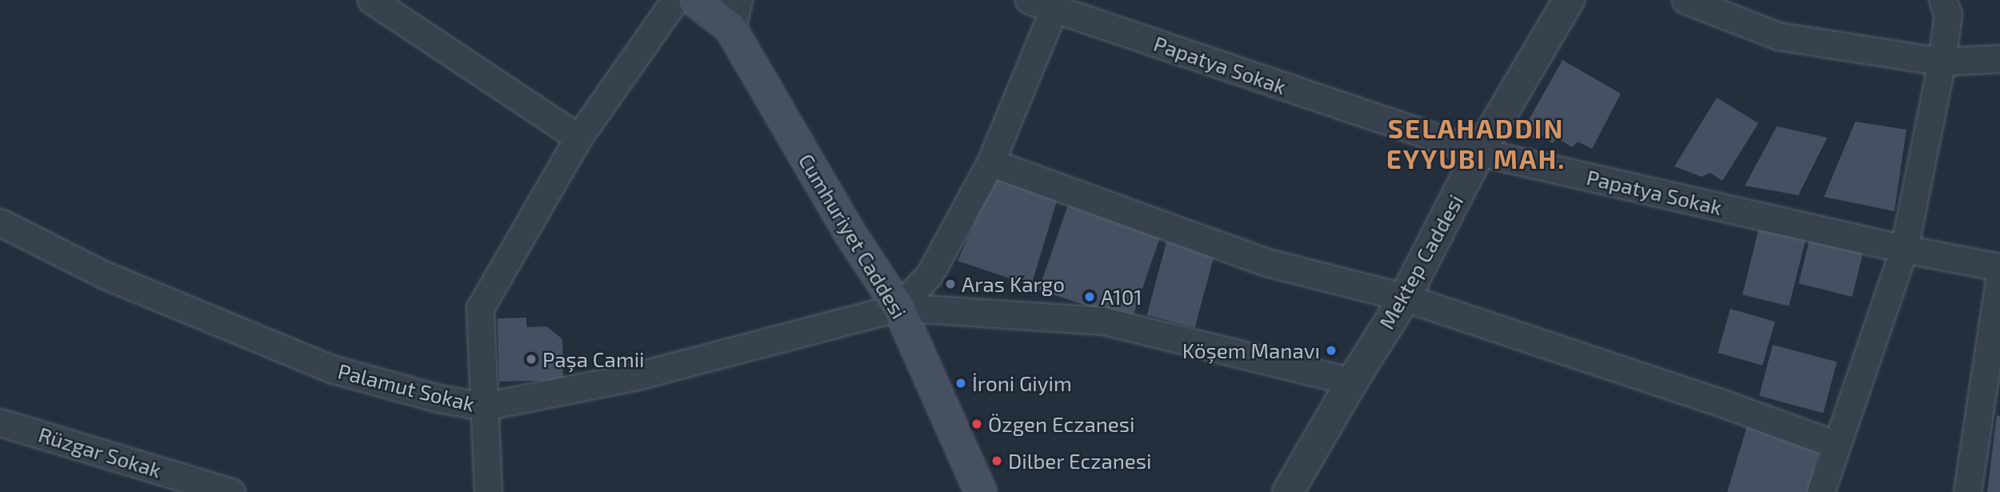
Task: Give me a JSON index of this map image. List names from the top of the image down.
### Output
{
  "streets": {
    "main road": ["Cumhuriyet Caddesi"],
    "street": [
      "Papatya Sokak",
      "Mektep Caddesi",
      "Palamut Sokak",
      "Rüzgar Sokak"
    ]
  },
  "crossings": [
    ["Papatya Sokak", "Mektep Caddesi"],
    ["Cumhuriyet Caddesi", "Palamut Sokak"]
  ],
  "districts": ["SELAHADDIN EYYUBI MAH."],
  "places": [
    "Aras Kargo",
    "A101",
    "Köşem Manavı",
    "Paşa Camii",
    "İroni Giyim",
    "Özgen Eczanesi",
    "Dilber Eczanesi"
  ]
}
